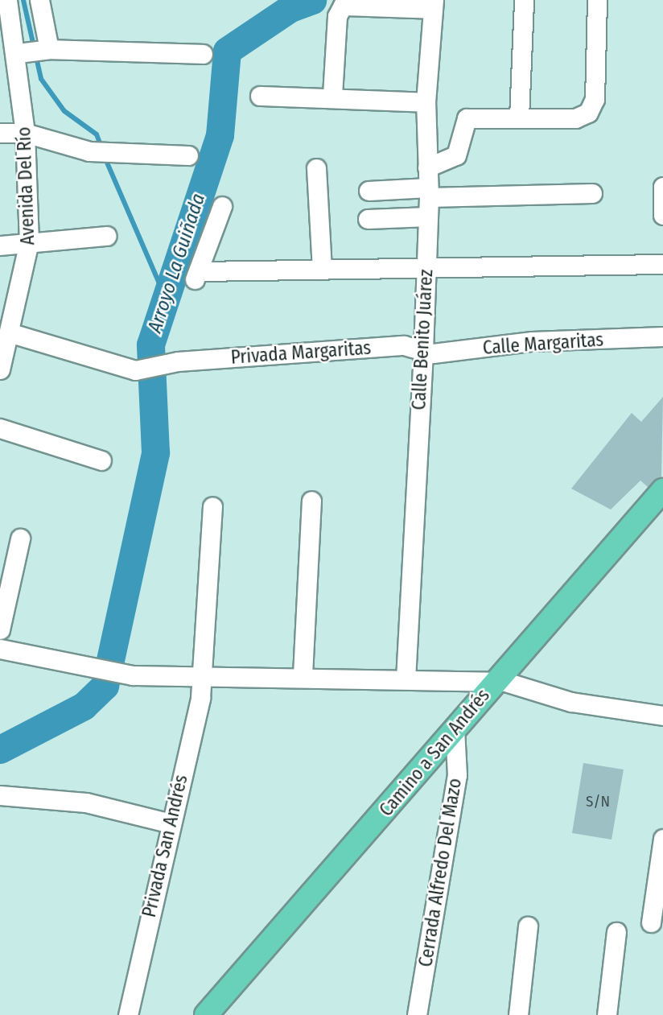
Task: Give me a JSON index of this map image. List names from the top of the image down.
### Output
{
  "streets": {
    "main road": ["Camino a San Andrés"],
    "street": [
      "Avenida Del Río",
      "Calle Benito Juárez",
      "Calle Margaritas",
      "Privada Margaritas",
      "Privada San Andrés",
      "Cerrada Alfredo Del Mazo"
    ]
  },
  "crossings": [
    ["Avenida Del Río", "Privada Margaritas"],
    ["Calle Benito Juárez", "Calle Margaritas"],
    ["Calle Benito Juárez", "Privada Margaritas"],
    ["Calle Margaritas", "Privada Margaritas"],
    ["Camino a San Andrés", "Cerrada Alfredo Del Mazo"]
  ],
  "water": ["Arroyo La Guiñada"],
  "house_numbers": ["S/N"]
}
